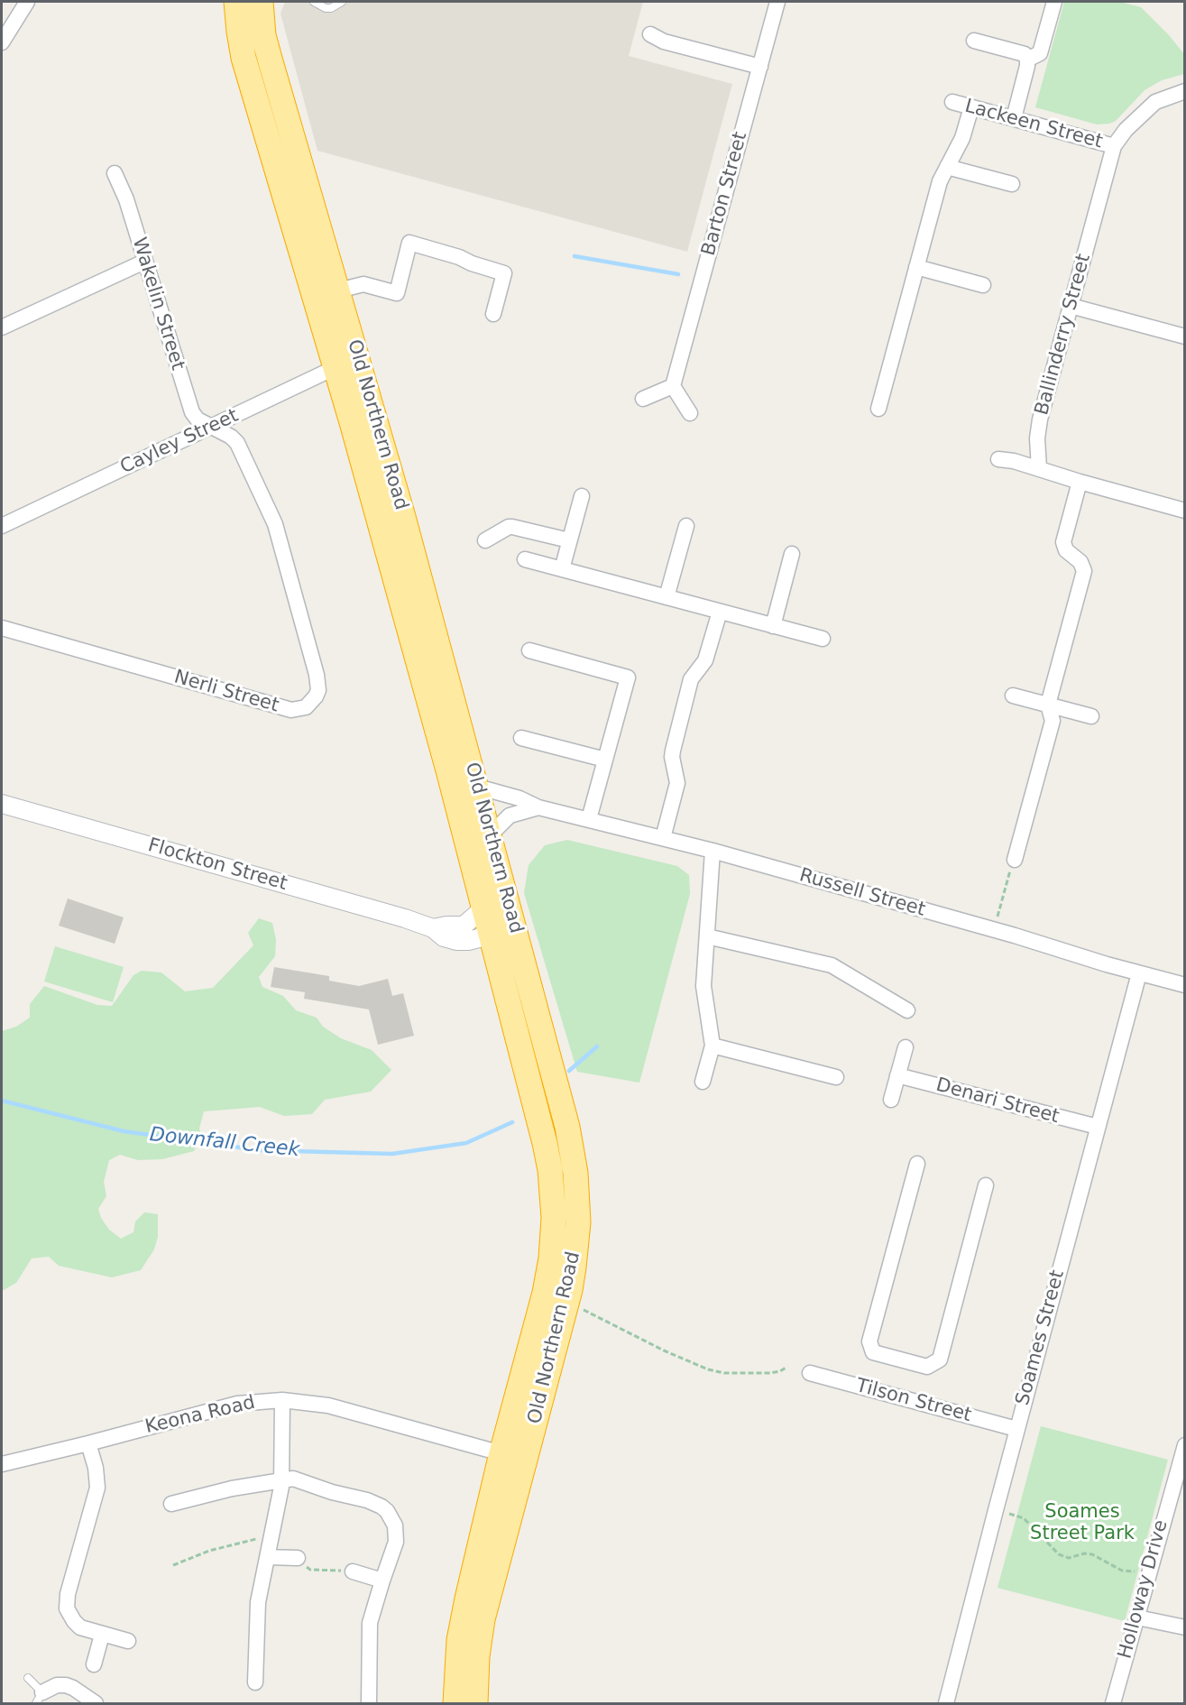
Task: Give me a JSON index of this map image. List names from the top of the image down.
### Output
{
  "streets": {
    "highway": ["Old Northern Road"],
    "street": [
      "Lackeen Street",
      "Barton Street",
      "Wakelin Street",
      "Ballinderry Street",
      "Cayley Street",
      "Nerli Street",
      "Flockton Street",
      "Russell Street",
      "Denari Street",
      "Soames Street",
      "Tilson Street",
      "Keona Road",
      "Holloway Drive"
    ]
  },
  "crossings": [
    ["Lackeen Street", "Ballinderry Street"],
    ["Wakelin Street", "Cayley Street"],
    ["Wakelin Street", "Nerli Street"],
    ["Old Northern Road", "Cayley Street"],
    ["Old Northern Road", "Flockton Street"],
    ["Old Northern Road", "Russell Street"],
    ["Old Northern Road", "Keona Road"],
    ["Cayley Street", "Nerli Street"],
    ["Russell Street", "Soames Street"],
    ["Denari Street", "Soames Street"],
    ["Soames Street", "Tilson Street"]
  ],
  "water": ["Downfall Creek"],
  "parks": ["Soames Street Park"]
}
